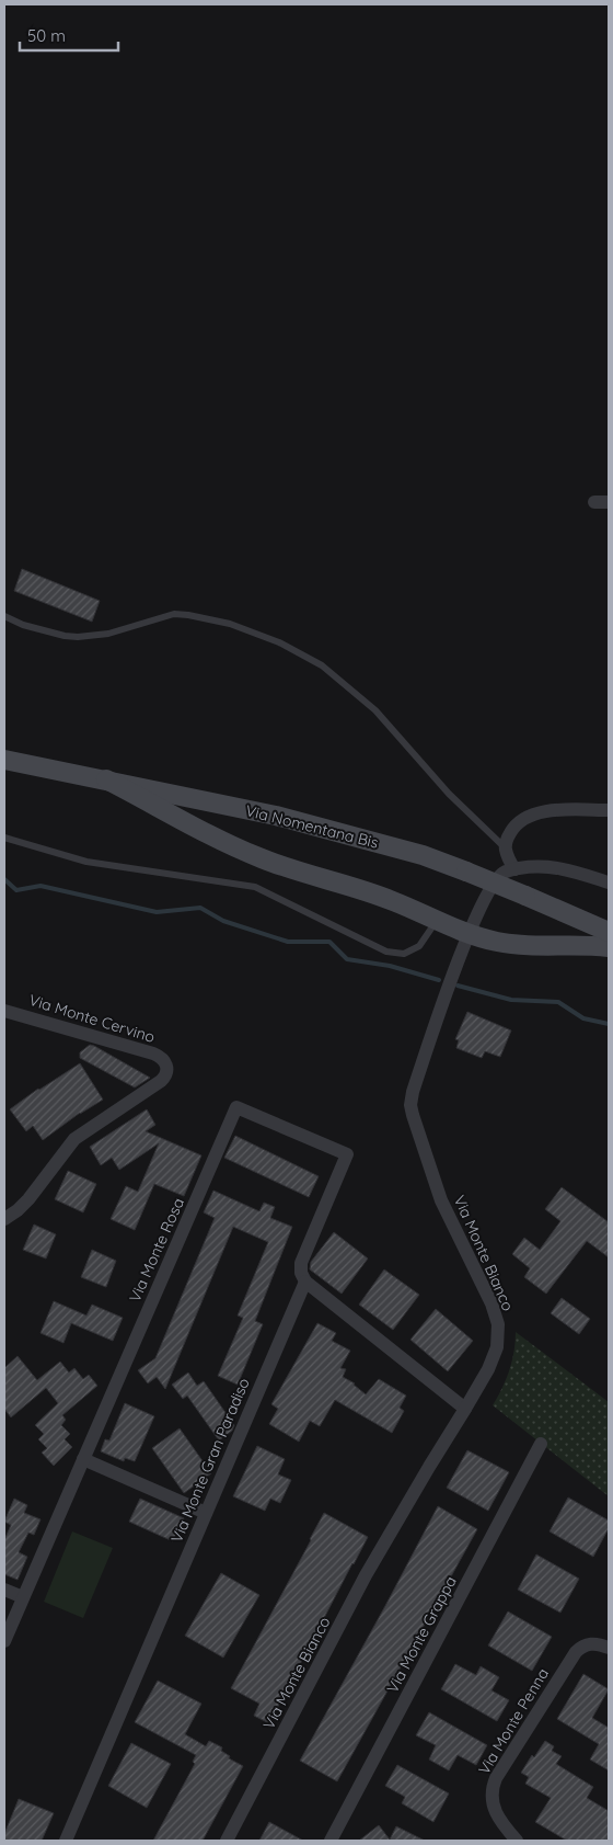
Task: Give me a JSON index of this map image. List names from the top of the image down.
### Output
{
  "streets": {
    "main road": ["Via Nomentana Bis"],
    "street": [
      "Via Monte Cervino",
      "Via Monte Rosa",
      "Via Monte Bianco",
      "Via Monte Gran Paradiso",
      "Via Monte Grappa",
      "Via Monte Penna"
    ]
  },
  "crossings": [
    ["Via Monte Rosa", "Via Monte Gran Paradiso"]
  ],
  "scale_bar": "50 m"
}
